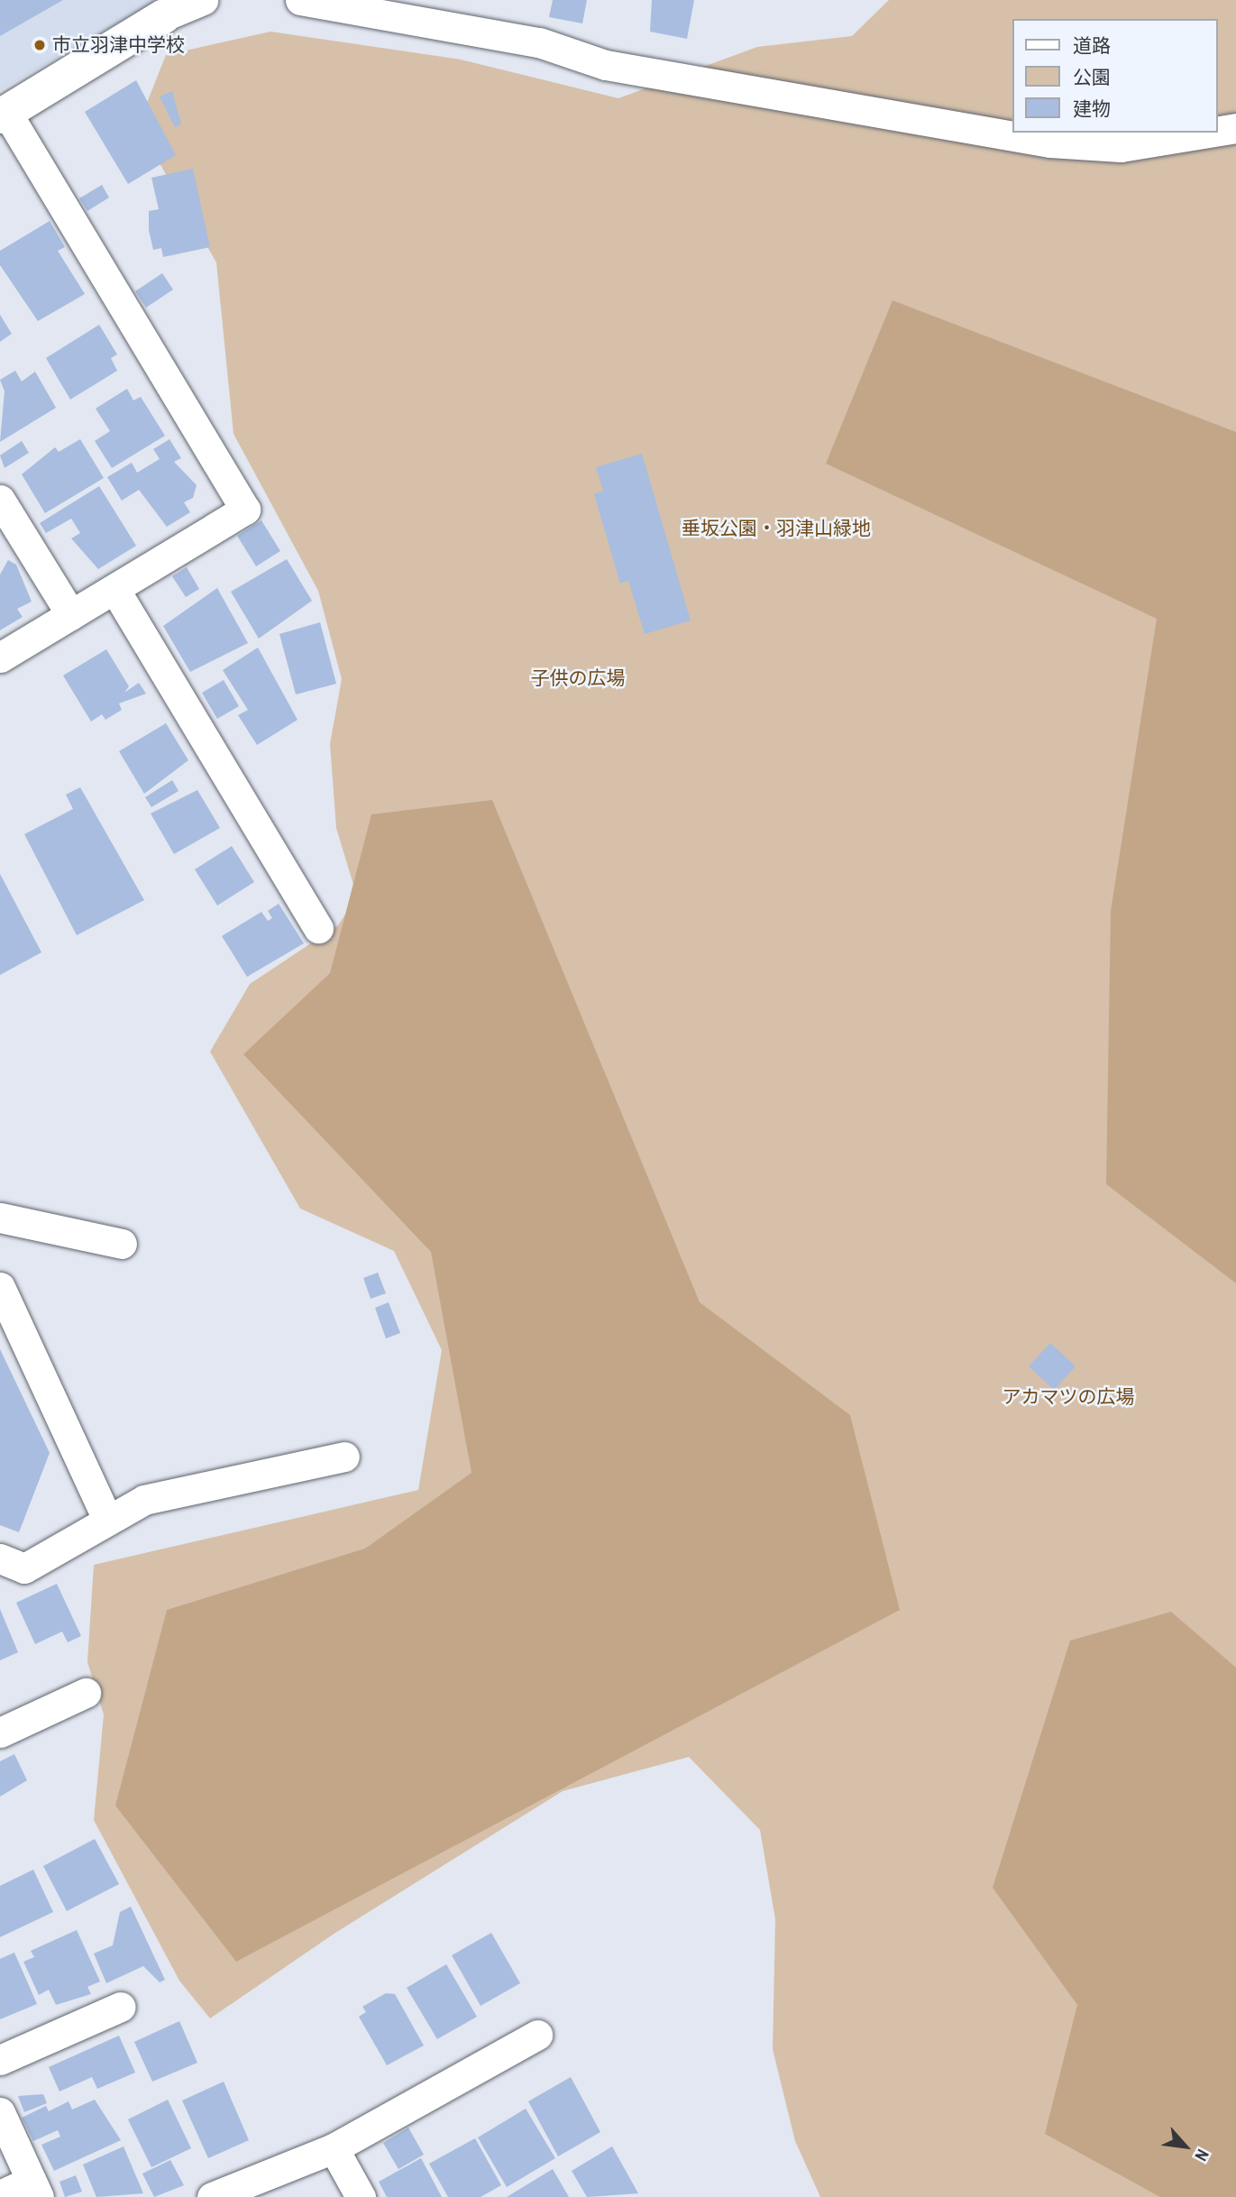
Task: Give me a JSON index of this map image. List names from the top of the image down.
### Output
{
  "parks": ["垂坂公園・羽津山緑地", "子供の広場", "アカマツの広場"],
  "places": ["市立羽津中学校"],
  "legend": ["道路", "公園", "建物"],
  "north": "bottom right"
}
